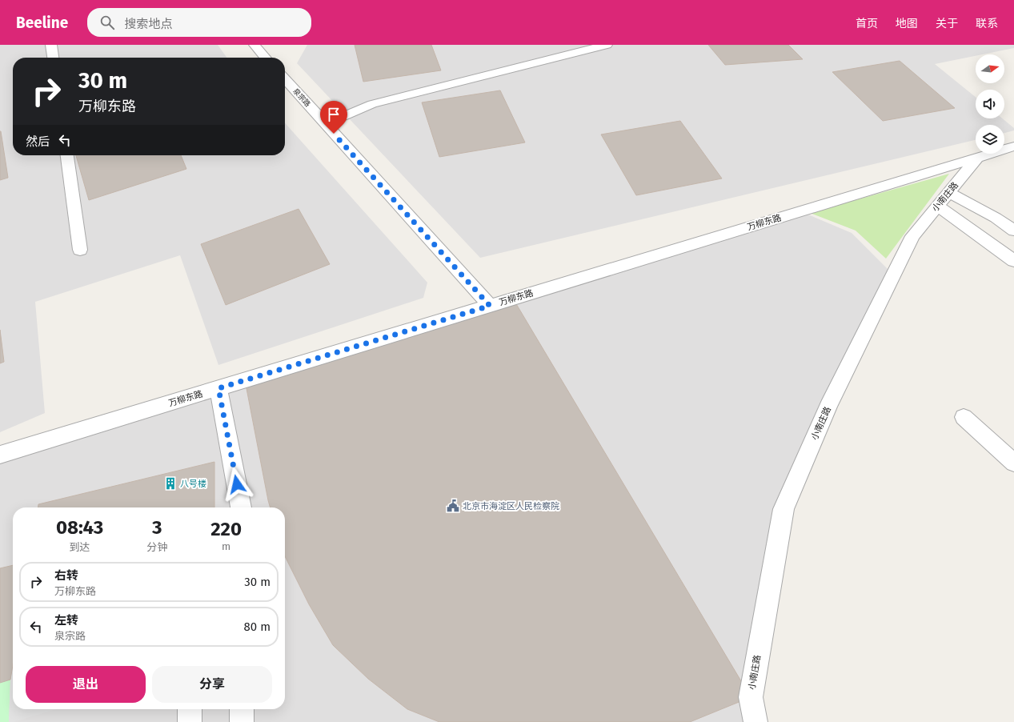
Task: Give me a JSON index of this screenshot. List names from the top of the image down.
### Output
{
  "streets": {
    "street": ["泉宗路", "小南庄路", "万柳东路"]
  },
  "crossings": [
    ["泉宗路", "万柳东路"],
    ["小南庄路", "万柳东路"]
  ],
  "places": {
    "building": ["八号楼"],
    "public building": ["北京市海淀区人民检察院"]
  },
  "north": "right",
  "page": {
    "header": "Beeline",
    "search": "搜索地点",
    "nav": [
      "首页",
      "地图",
      "关于",
      "联系"
    ],
    "turn": ["30 m", "万柳东路"],
    "then": "然后",
    "eta": [
      "08:43",
      "到达",
      "3",
      "分钟",
      "220",
      "m"
    ],
    "list": [
      {
        "name": "右转",
        "note": "万柳东路",
        "value": "30 m"
      },
      {
        "name": "左转",
        "note": "泉宗路",
        "value": "80 m"
      }
    ],
    "buttons": ["退出", "分享"]
  }
}
